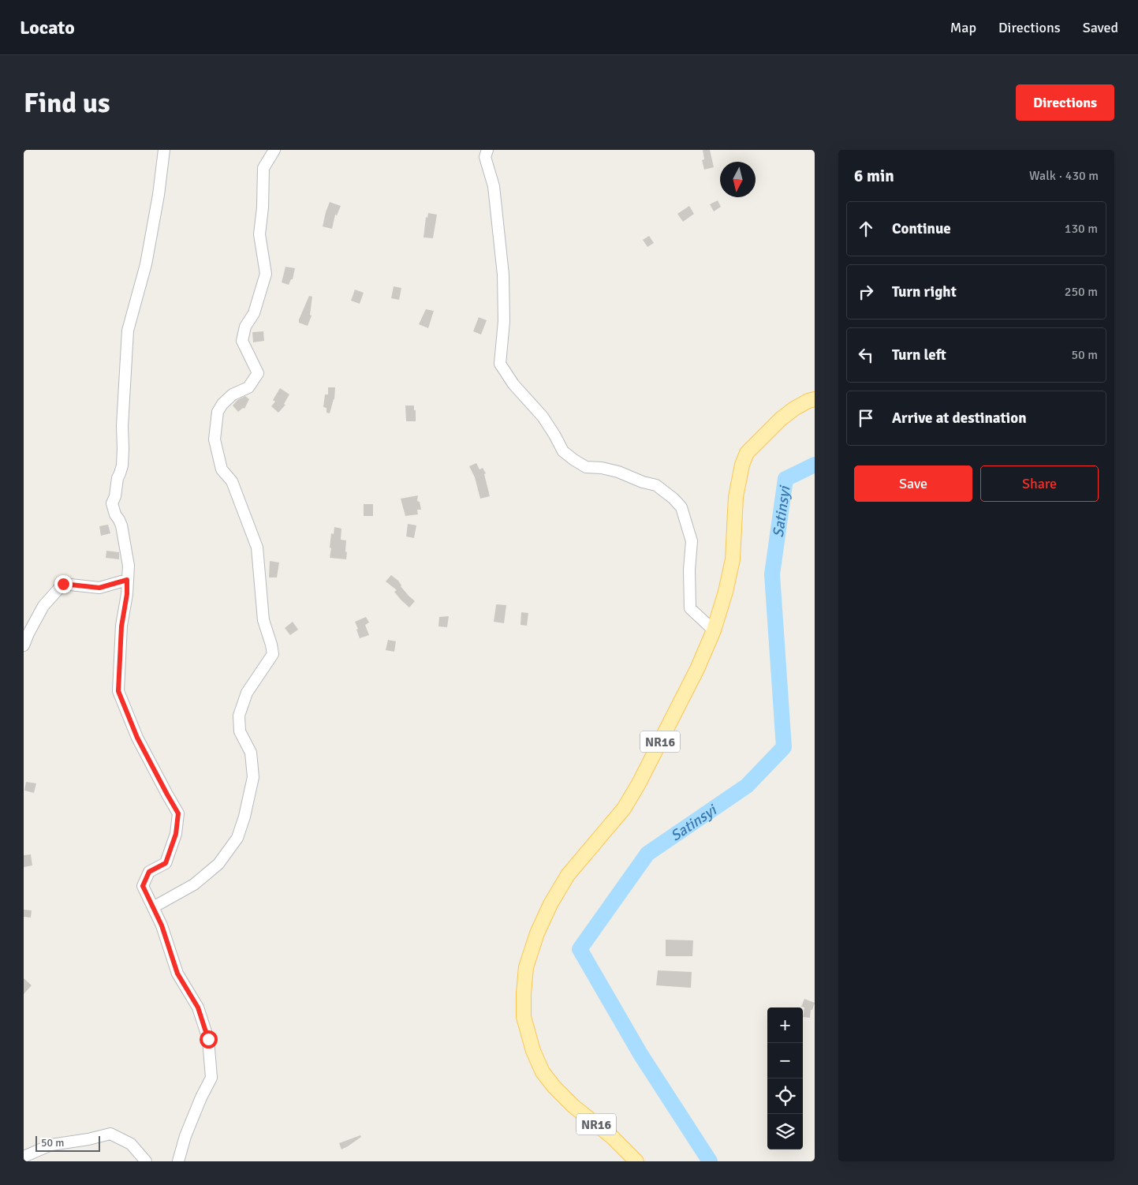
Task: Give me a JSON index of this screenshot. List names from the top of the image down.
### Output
{
  "streets": {
    "main road": ["NR16"]
  },
  "water": ["Satinsyi"],
  "scale_bar": "50 m",
  "north": "bottom",
  "page": {
    "header": "Locato",
    "nav": ["Map", "Directions", "Saved"],
    "buttons": [
      "Directions",
      ["Save", "Share"]
    ],
    "title": "Find us",
    "heading": ["6 min", "Walk · 430 m"],
    "list": [
      ["Continue", "130 m"],
      ["Turn right", "250 m"],
      ["Turn left", "50 m"],
      "Arrive at destination"
    ],
    "map_buttons": ["+", "−"],
    "scale": "50 m"
  }
}
